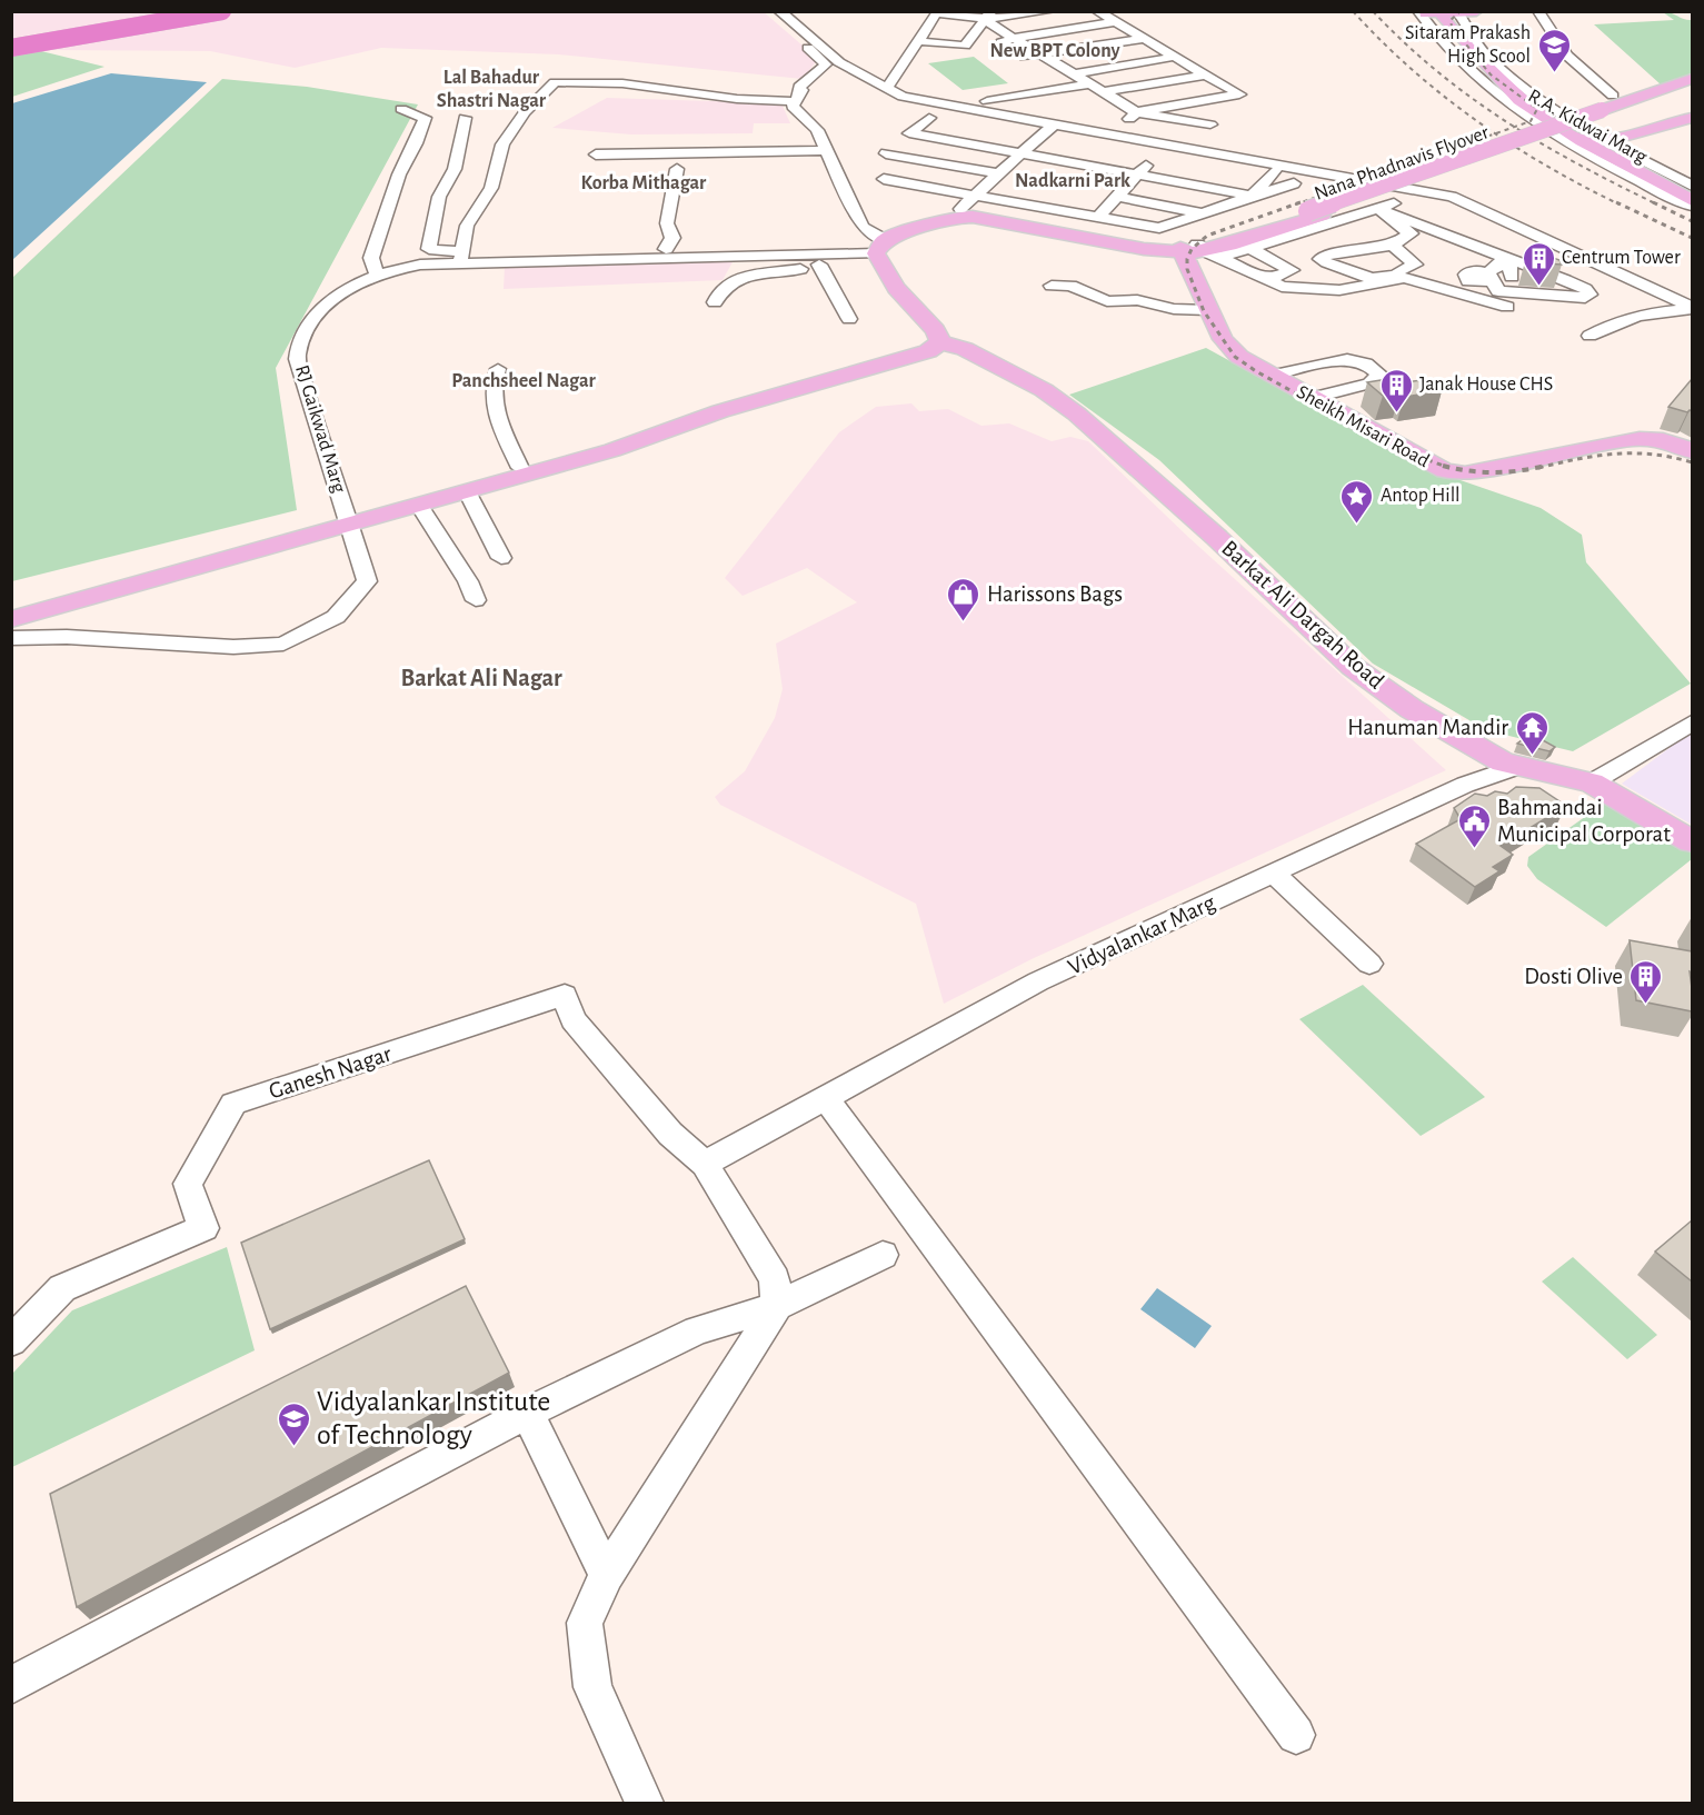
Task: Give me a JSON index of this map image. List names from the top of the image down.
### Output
{
  "streets": {
    "main road": ["Nana Phadnavis Flyover", "Sheikh Misari Road", "Barkat Ali Dargah Road"],
    "street": [
      "R.A. Kidwai Marg",
      "RJ Gaikwad Marg",
      "Vidyalankar Marg",
      "Ganesh Nagar"
    ]
  },
  "crossings": [
    ["Nana Phadnavis Flyover", "Sheikh Misari Road"],
    ["Barkat Ali Dargah Road", "Vidyalankar Marg"],
    ["Vidyalankar Marg", "Ganesh Nagar"]
  ],
  "districts": [
    "New BPT Colony",
    "Lal Bahadur Shastri Nagar",
    "Nadkarni Park",
    "Korba Mithagar",
    "Panchsheel Nagar",
    "Barkat Ali Nagar"
  ],
  "places": {
    "school or university": ["Sitaram Prakash High Scool", "Vidyalankar Institute of Technology"],
    "building": ["Centrum Tower", "Janak House CHS", "Dosti Olive"],
    "place": ["Antop Hill"],
    "shop": ["Harissons Bags"],
    "temple": ["Hanuman Mandir"],
    "public building": ["Bahmandai Municipal Corporat"]
  }
}
